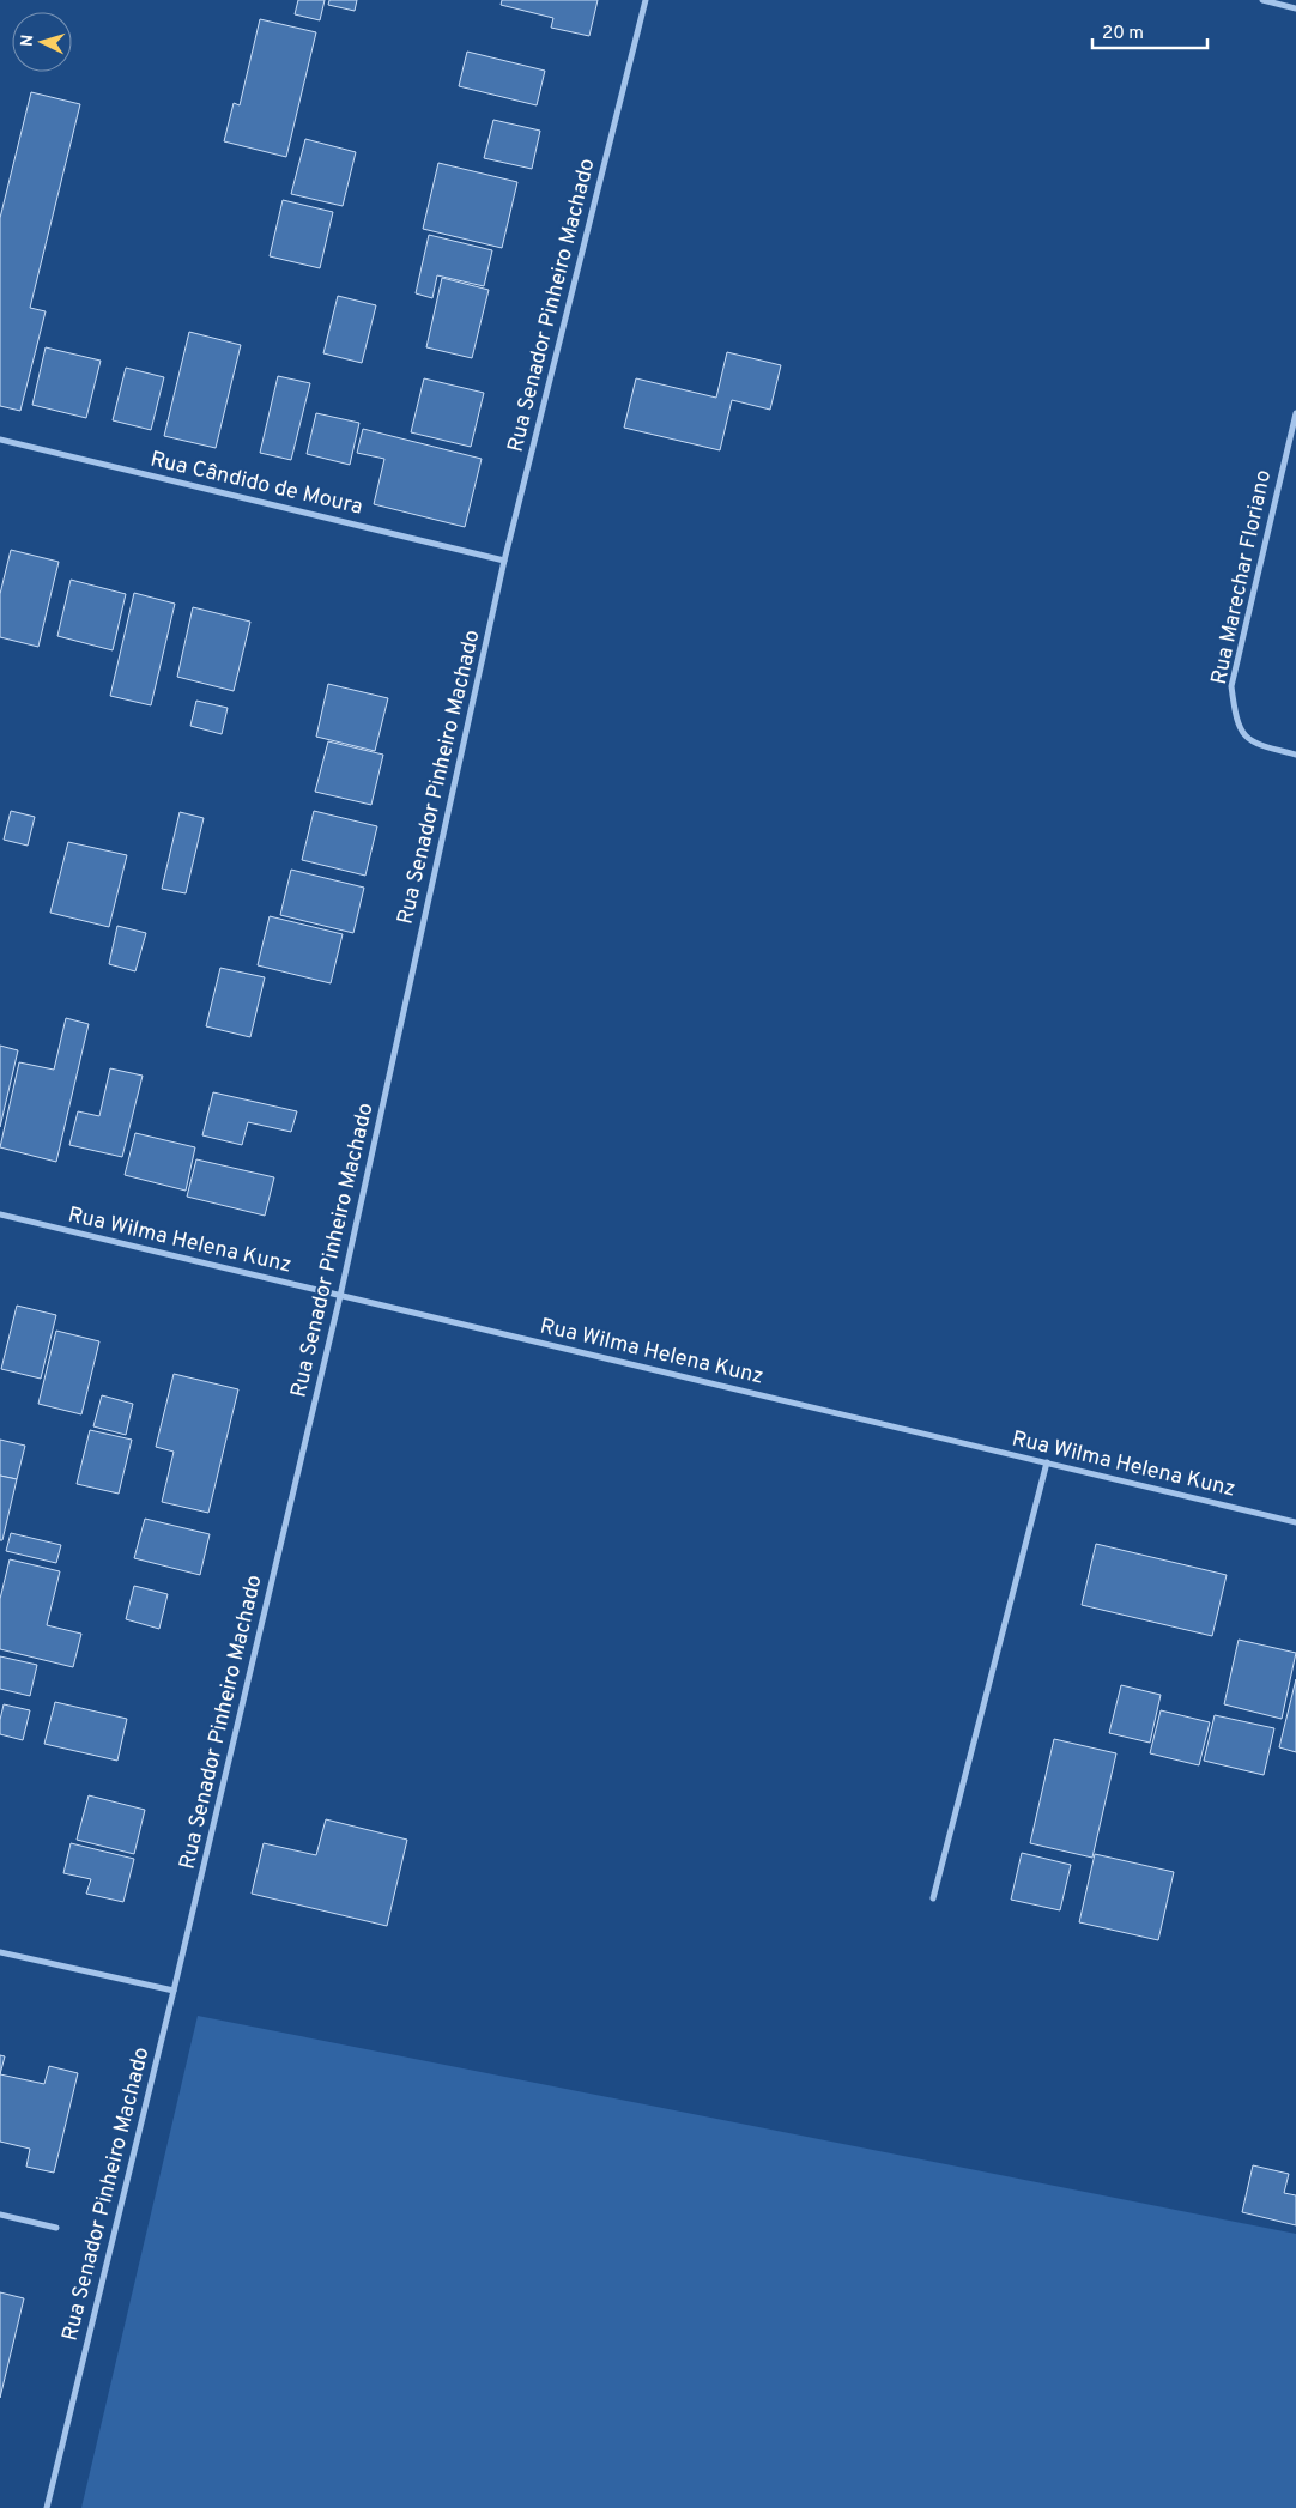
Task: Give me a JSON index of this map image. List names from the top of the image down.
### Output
{
  "streets": {
    "street": [
      "Rua Senador Pinheiro Machado",
      "Rua Cândido de Moura",
      "Rua Marechar Floriano",
      "Rua Wilma Helena Kunz"
    ]
  },
  "crossings": [
    ["Rua Senador Pinheiro Machado", "Rua Cândido de Moura"],
    ["Rua Senador Pinheiro Machado", "Rua Wilma Helena Kunz"]
  ],
  "scale_bar": "20 m",
  "north": "left"
}
